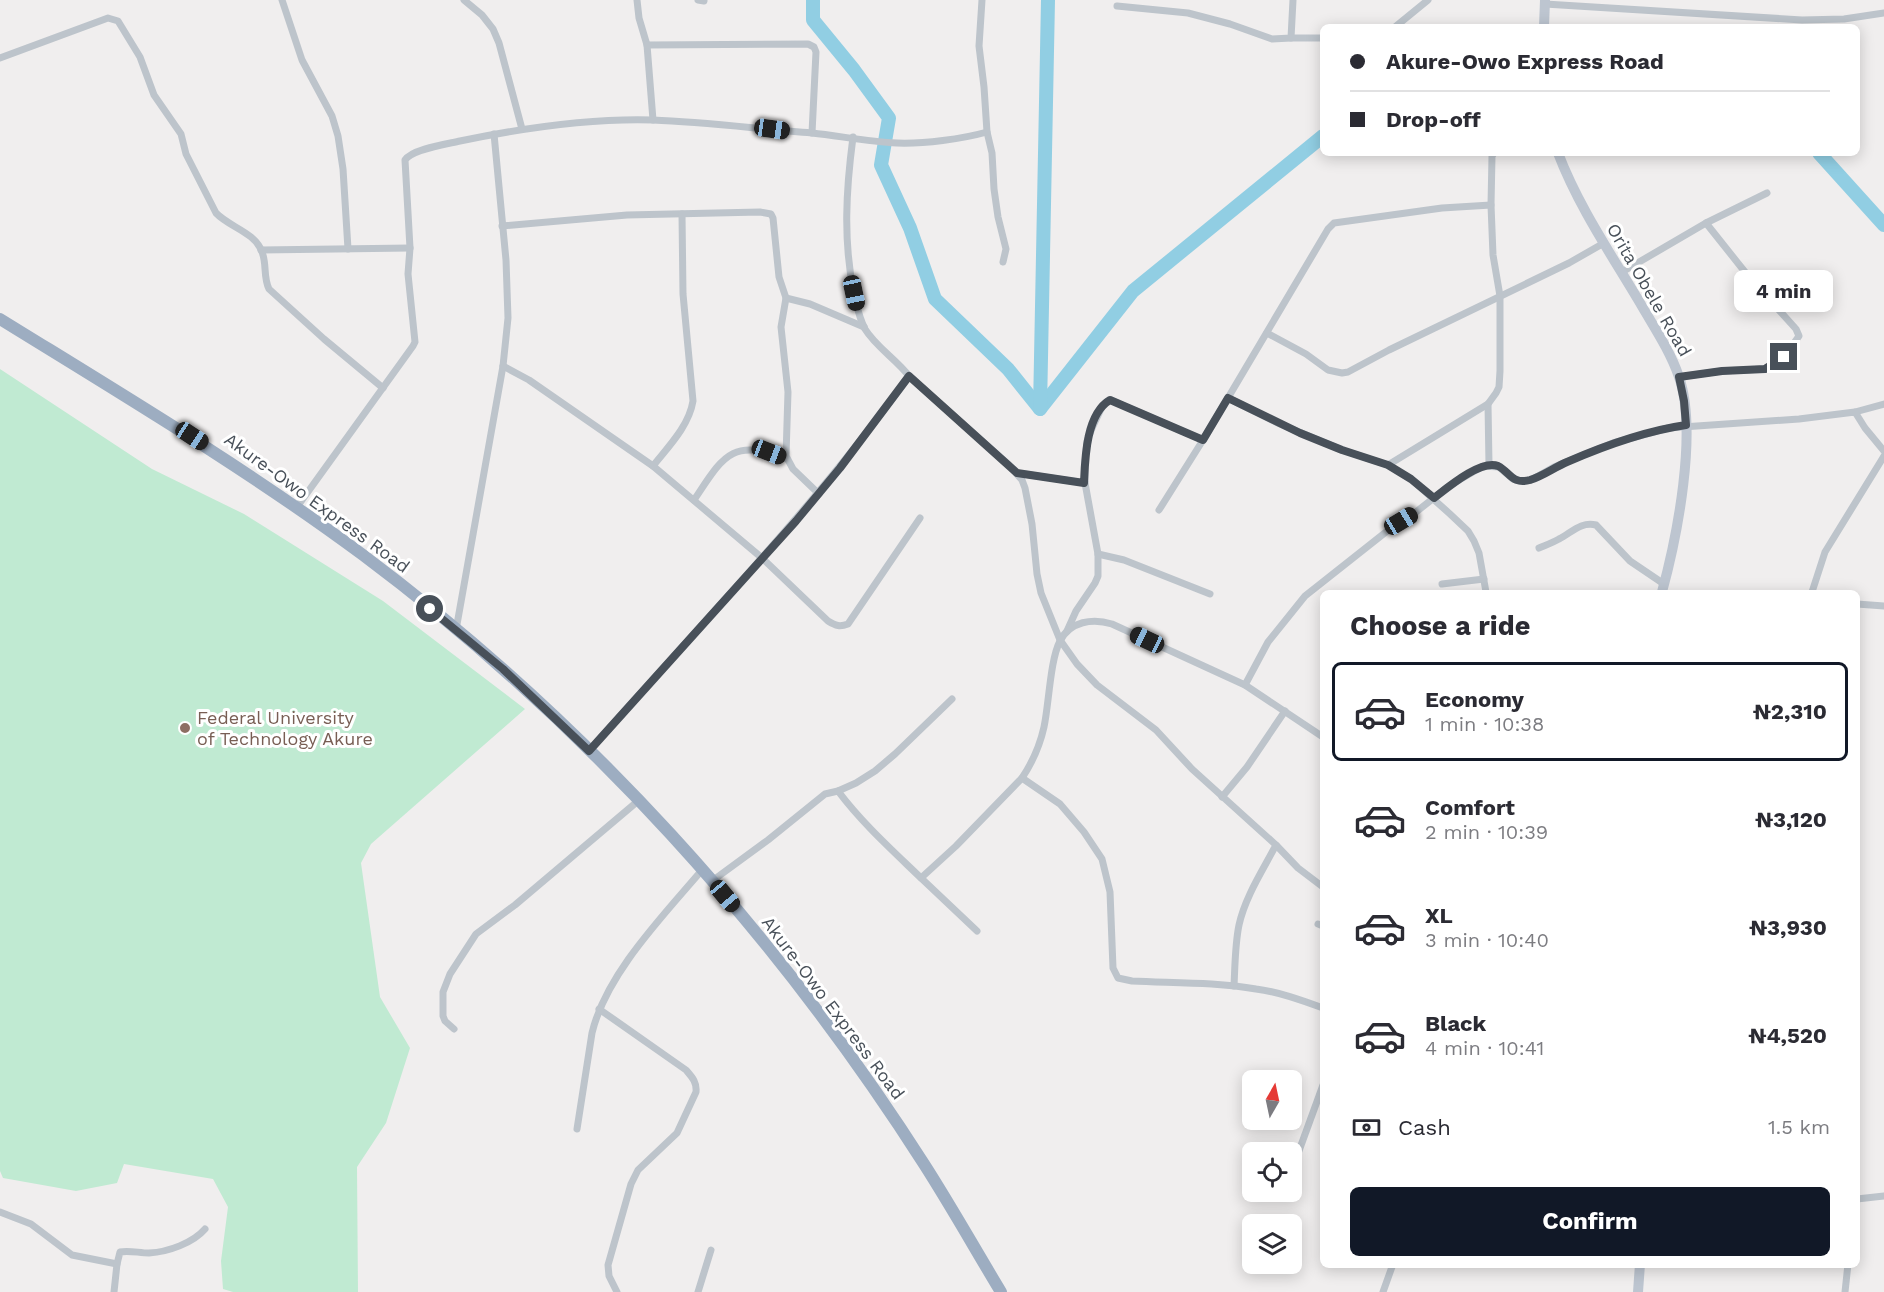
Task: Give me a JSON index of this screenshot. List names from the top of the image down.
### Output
{
  "streets": {
    "highway": ["Akure-Owo Express Road"],
    "main road": ["Orita Obele Road"]
  },
  "places": ["Federal University of Technology Akure"],
  "north": "top",
  "page": {
    "banner": ["Akure-Owo Express Road", "Drop-off"],
    "bubble": "4 min",
    "heading": "Choose a ride",
    "list": [
      {
        "name": "Economy",
        "note": "1 min · 10:38",
        "value": "₦2,310"
      },
      {
        "name": "Comfort",
        "note": "2 min · 10:39",
        "value": "₦3,120"
      },
      {
        "name": "XL",
        "note": "3 min · 10:40",
        "value": "₦3,930"
      },
      {
        "name": "Black",
        "note": "4 min · 10:41",
        "value": "₦4,520"
      }
    ],
    "pay": ["Cash", "1.5 km"],
    "buttons": "Confirm"
  }
}
